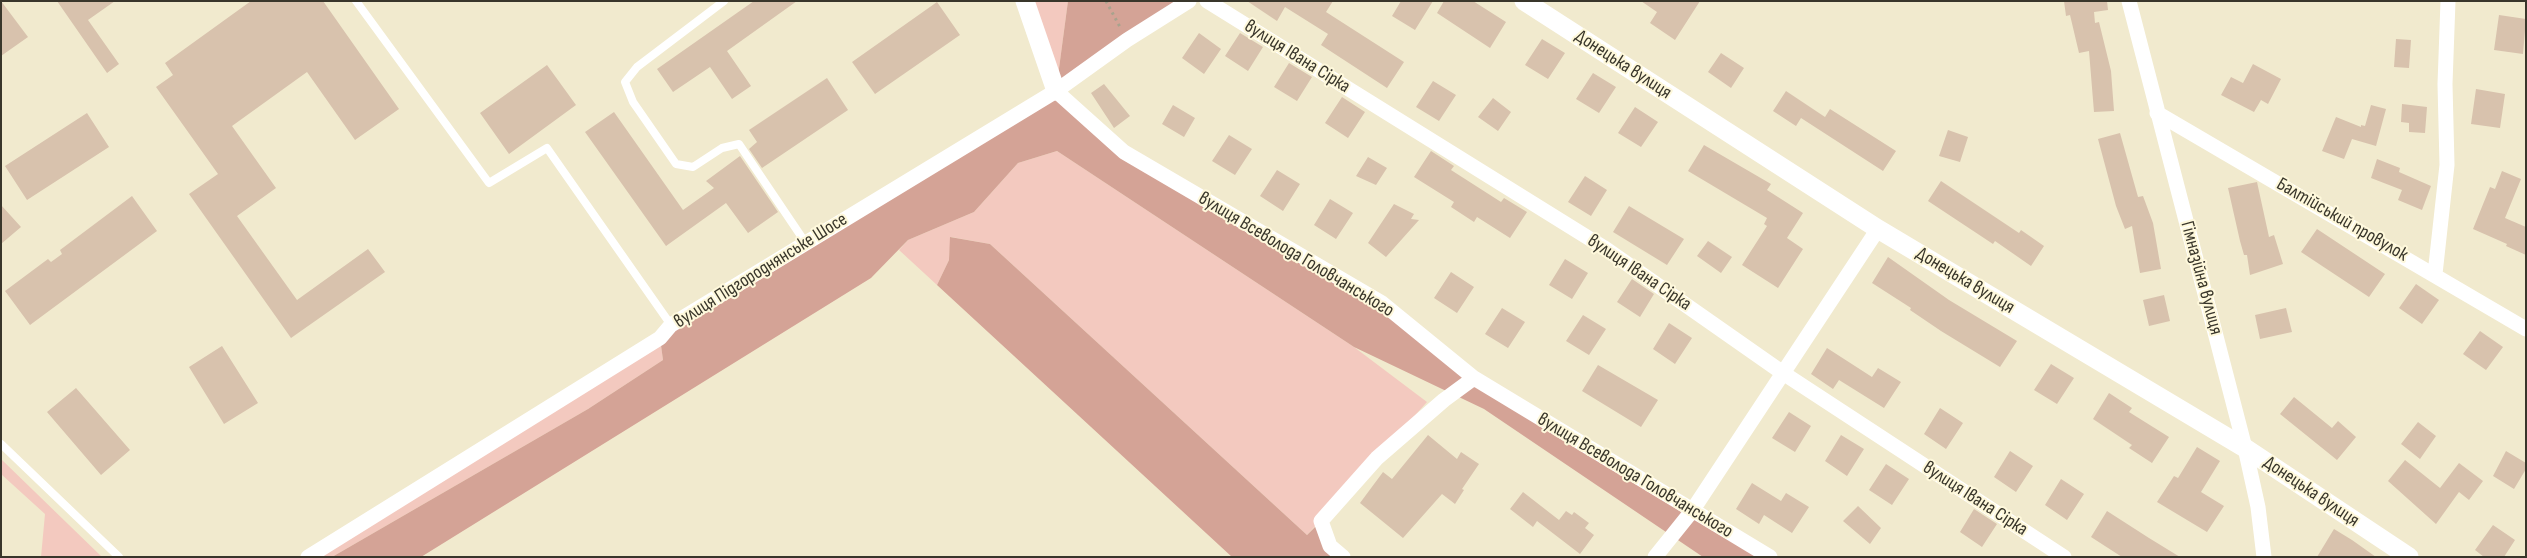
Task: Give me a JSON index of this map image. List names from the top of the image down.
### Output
{
  "streets": {
    "street": [
      "вулиця Івана Сірка",
      "Донецька вулиця",
      "Балтійський провулок",
      "вулиця Всеволода Головчанського",
      "вулиця Підгороднянське Шосе",
      "Гімназійна вулиця"
    ]
  },
  "crossings": [
    ["Донецька вулиця", "Гімназійна вулиця"],
    ["Балтійський провулок", "Гімназійна вулиця"],
    ["вулиця Всеволода Головчанського", "вулиця Підгороднянське Шосе"]
  ]
}
